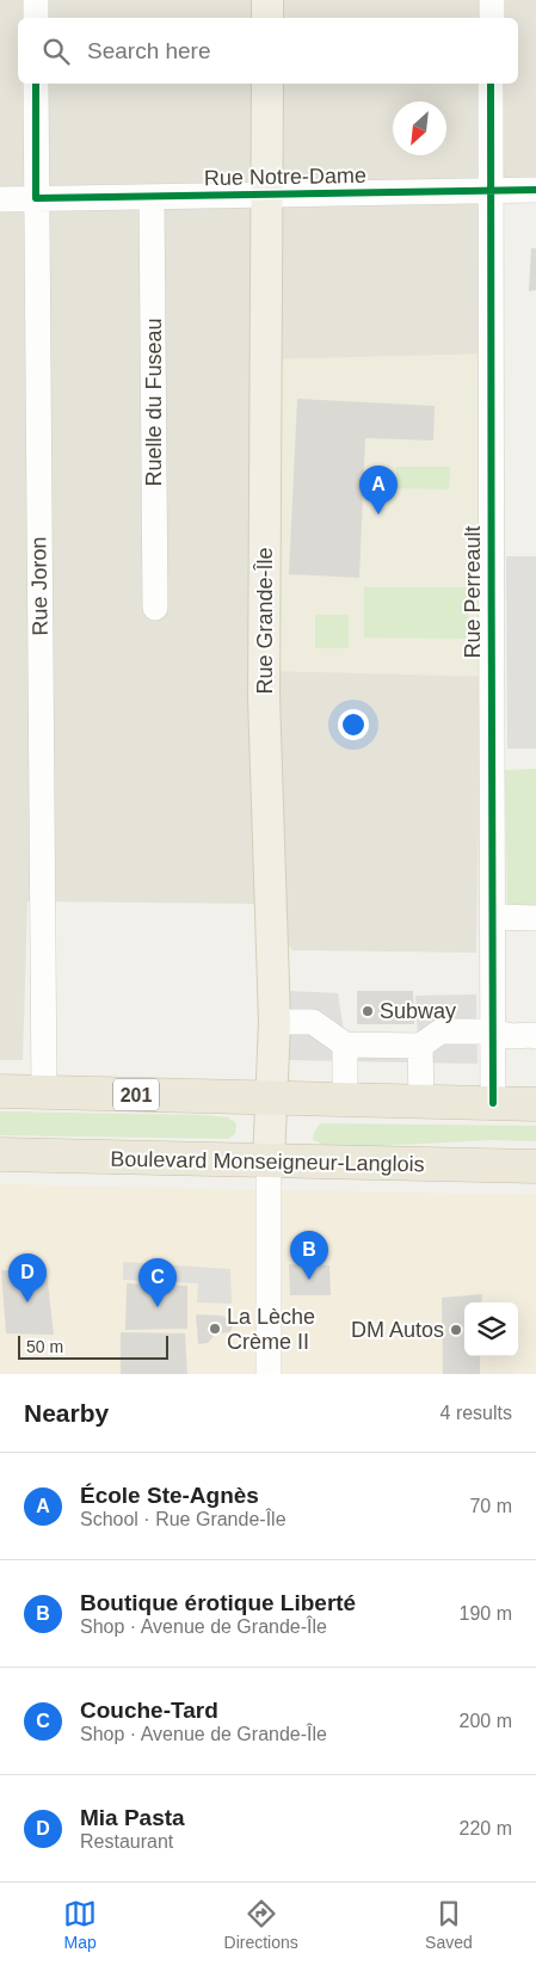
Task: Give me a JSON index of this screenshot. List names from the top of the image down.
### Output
{
  "streets": {
    "highway": ["201", "Boulevard Monseigneur-Langlois"],
    "main road": ["Rue Grande-Île"],
    "street": [
      "Rue Notre-Dame",
      "Ruelle du Fuseau",
      "Rue Joron",
      "Rue Perreault"
    ]
  },
  "crossings": [
    ["Rue Notre-Dame", "Ruelle du Fuseau"],
    ["Rue Notre-Dame", "Rue Joron"],
    ["Rue Notre-Dame", "Rue Perreault"],
    ["Rue Notre-Dame", "Rue Grande-Île"],
    ["Rue Joron", "201"],
    ["Rue Perreault", "201"],
    ["Rue Grande-Île", "201"],
    ["Rue Grande-Île", "Boulevard Monseigneur-Langlois"]
  ],
  "places": ["Subway", "La Lèche Crème II", "DM Autos"],
  "scale_bar": "50 m",
  "north": "bottom left",
  "page": {
    "search": "Search here",
    "pins": [
      "A",
      "B",
      "D",
      "C"
    ],
    "scale": "50 m",
    "heading": ["Nearby", "4 results"],
    "list": [
      {
        "mark": "A",
        "name": "École Ste-Agnès",
        "note": "School · Rue Grande-Île",
        "value": "70 m"
      },
      {
        "mark": "B",
        "name": "Boutique érotique Liberté",
        "note": "Shop · Avenue de Grande-Île",
        "value": "190 m"
      },
      {
        "mark": "C",
        "name": "Couche-Tard",
        "note": "Shop · Avenue de Grande-Île",
        "value": "200 m"
      },
      {
        "mark": "D",
        "name": "Mia Pasta",
        "note": "Restaurant",
        "value": "220 m"
      }
    ],
    "nav": ["Map", "Directions", "Saved"]
  }
}
